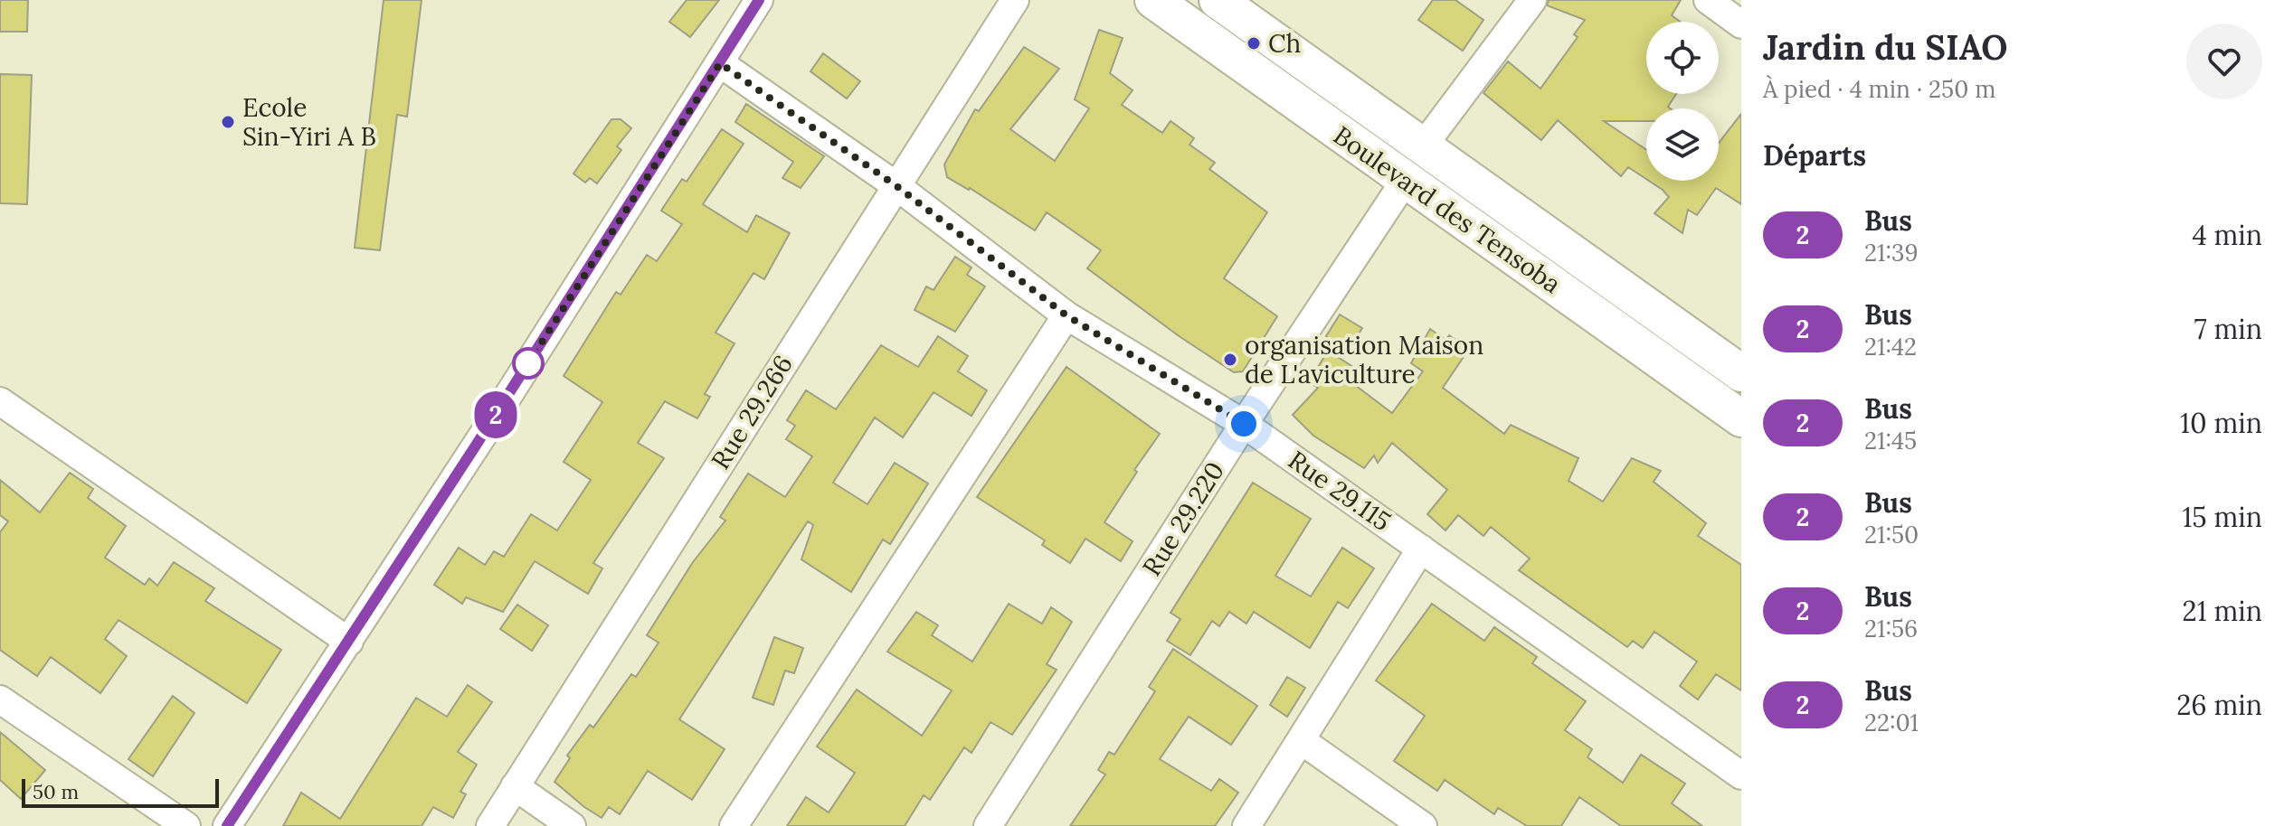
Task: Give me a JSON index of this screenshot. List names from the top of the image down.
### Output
{
  "streets": {
    "main road": ["Boulevard des Tensoba"],
    "street": ["Rue 29.266", "Rue 29.115", "Rue 29.220"]
  },
  "crossings": [
    ["Boulevard des Tensoba", "Rue 29.220"],
    ["Rue 29.266", "Rue 29.115"],
    ["Rue 29.115", "Rue 29.220"]
  ],
  "places": ["Ch", "Ecole Sin-Yiri A B", "organisation Maison de L'aviculture"],
  "lines": ["bus line 2"],
  "scale_bar": "50 m",
  "page": {
    "on_map": "2",
    "heading": [
      ["Jardin du SIAO", "À pied · 4 min · 250 m"],
      "Départs"
    ],
    "list": [
      {
        "mark": "2",
        "name": "Bus",
        "note": "21:39",
        "value": "4 min"
      },
      {
        "mark": "2",
        "name": "Bus",
        "note": "21:42",
        "value": "7 min"
      },
      {
        "mark": "2",
        "name": "Bus",
        "note": "21:45",
        "value": "10 min"
      },
      {
        "mark": "2",
        "name": "Bus",
        "note": "21:50",
        "value": "15 min"
      },
      {
        "mark": "2",
        "name": "Bus",
        "note": "21:56",
        "value": "21 min"
      },
      {
        "mark": "2",
        "name": "Bus",
        "note": "22:01",
        "value": "26 min"
      }
    ],
    "scale": "50 m"
  }
}
